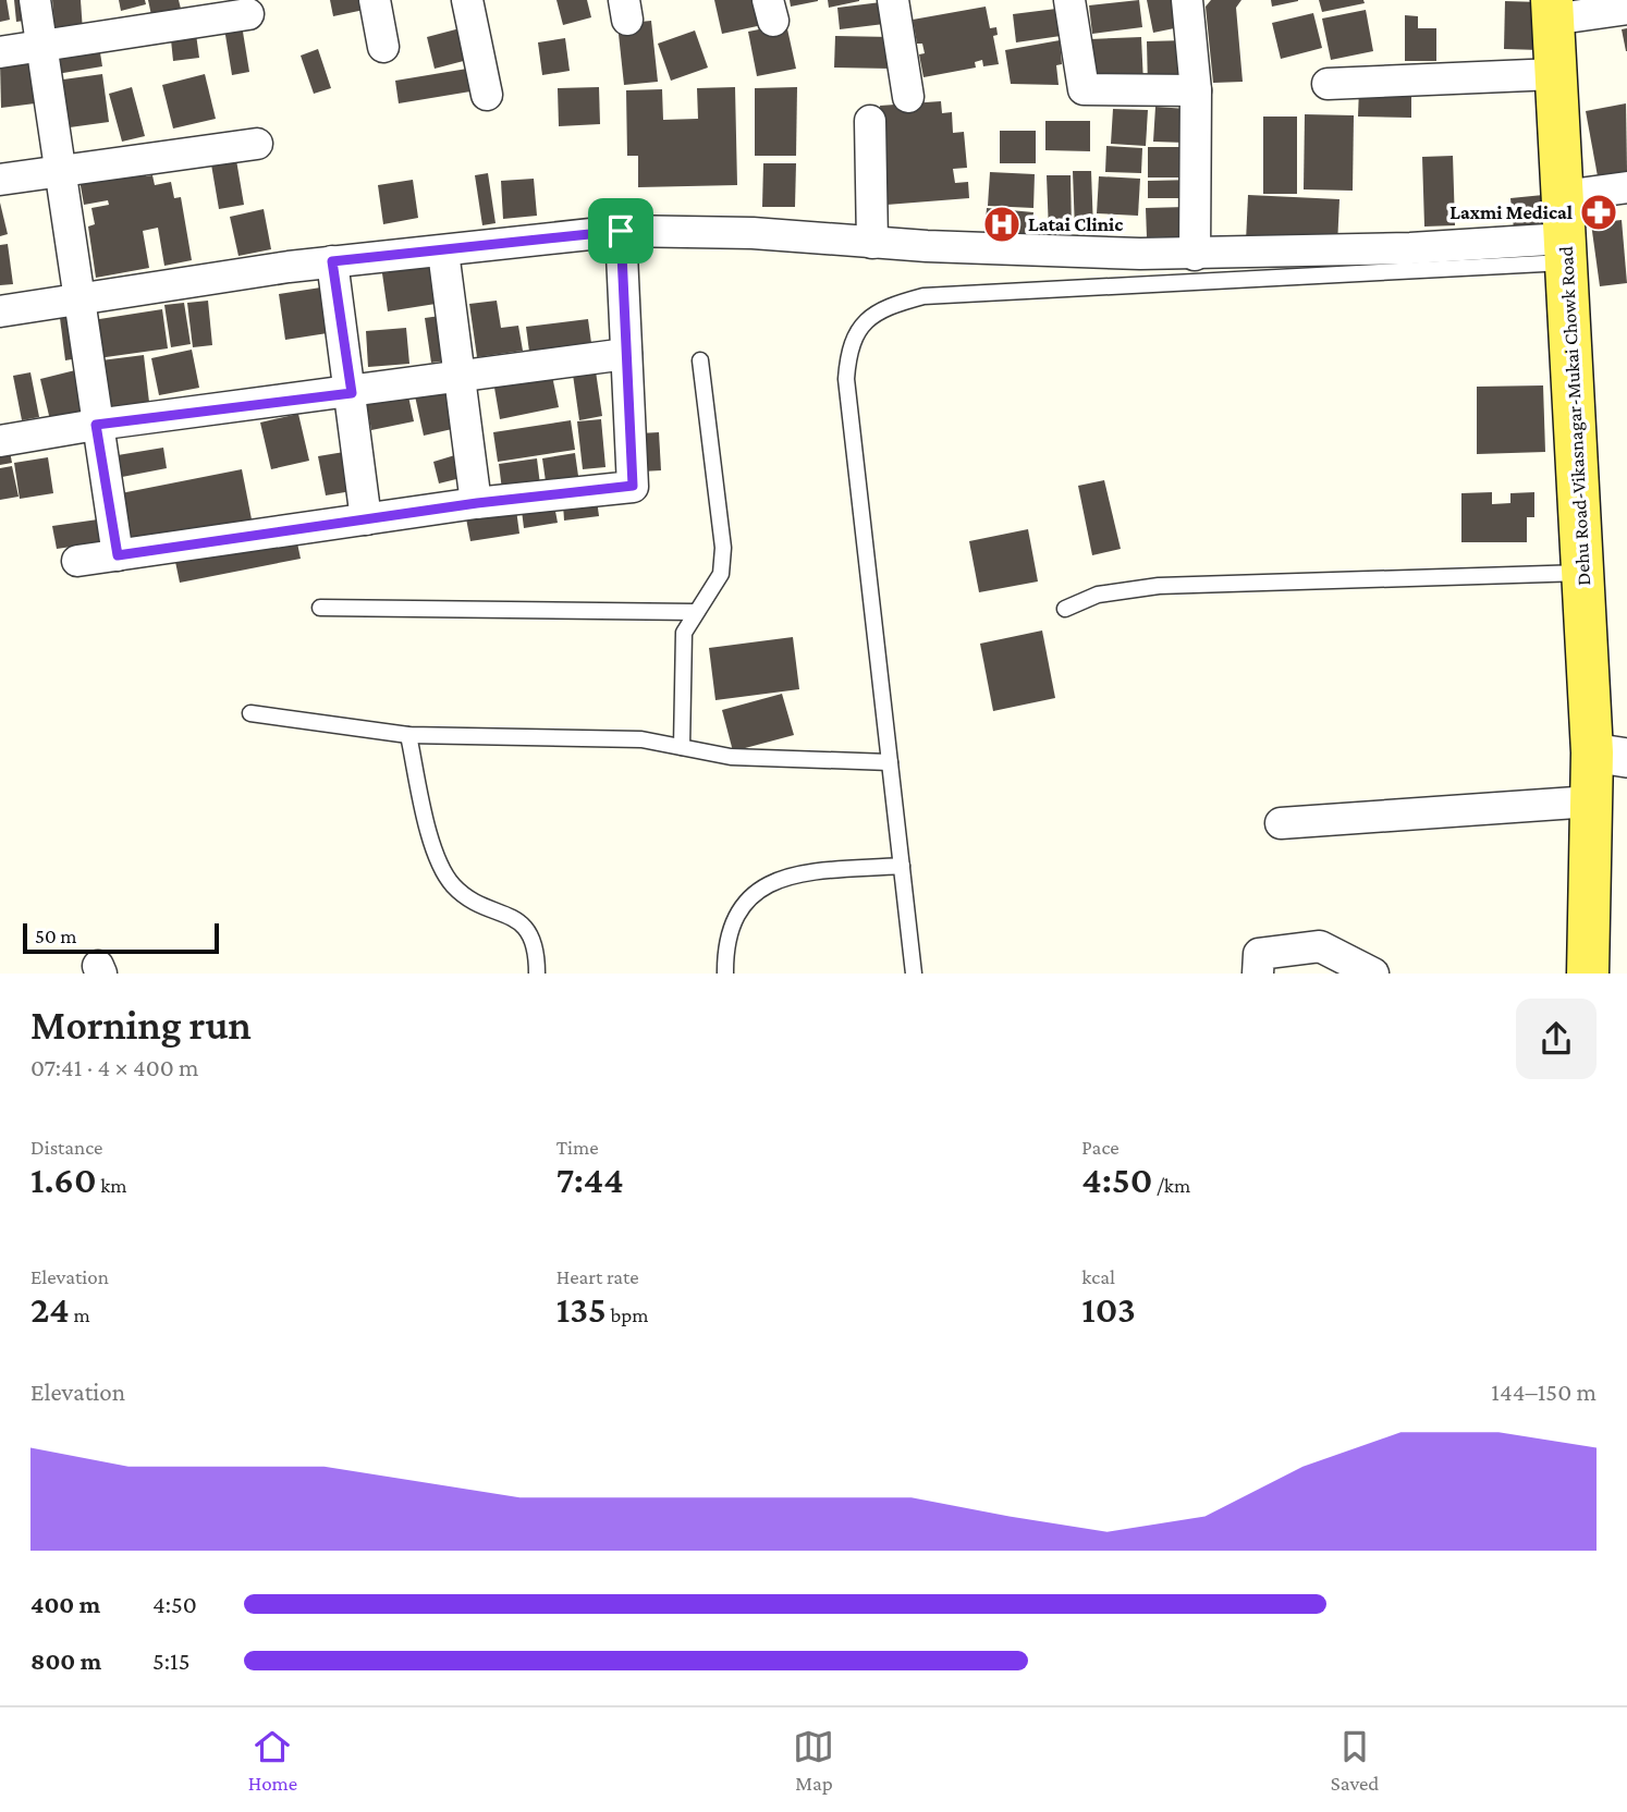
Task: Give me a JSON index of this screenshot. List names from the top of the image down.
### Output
{
  "streets": {
    "main road": ["Dehu Road-Vikasnagar-Mukai Chowk Road"]
  },
  "places": {
    "pharmacy": ["Laxmi Medical"],
    "hospital": ["Latai Clinic"]
  },
  "scale_bar": "50 m",
  "page": {
    "scale": "50 m",
    "heading": ["Morning run", "07:41 · 4 × 400 m"],
    "stats": [
      ["Distance", "1.60 km"],
      ["Time", "7:44"],
      ["Pace", "4:50 /km"],
      ["Elevation", "24 m"],
      ["Heart rate", "135 bpm"],
      ["kcal", "103"]
    ],
    "chart": ["Elevation", "144–150 m"],
    "list": [
      {
        "name": "400 m",
        "note": "4:50"
      },
      {
        "name": "800 m",
        "note": "5:15"
      }
    ],
    "tabs": ["Home", "Map", "Saved"]
  }
}
